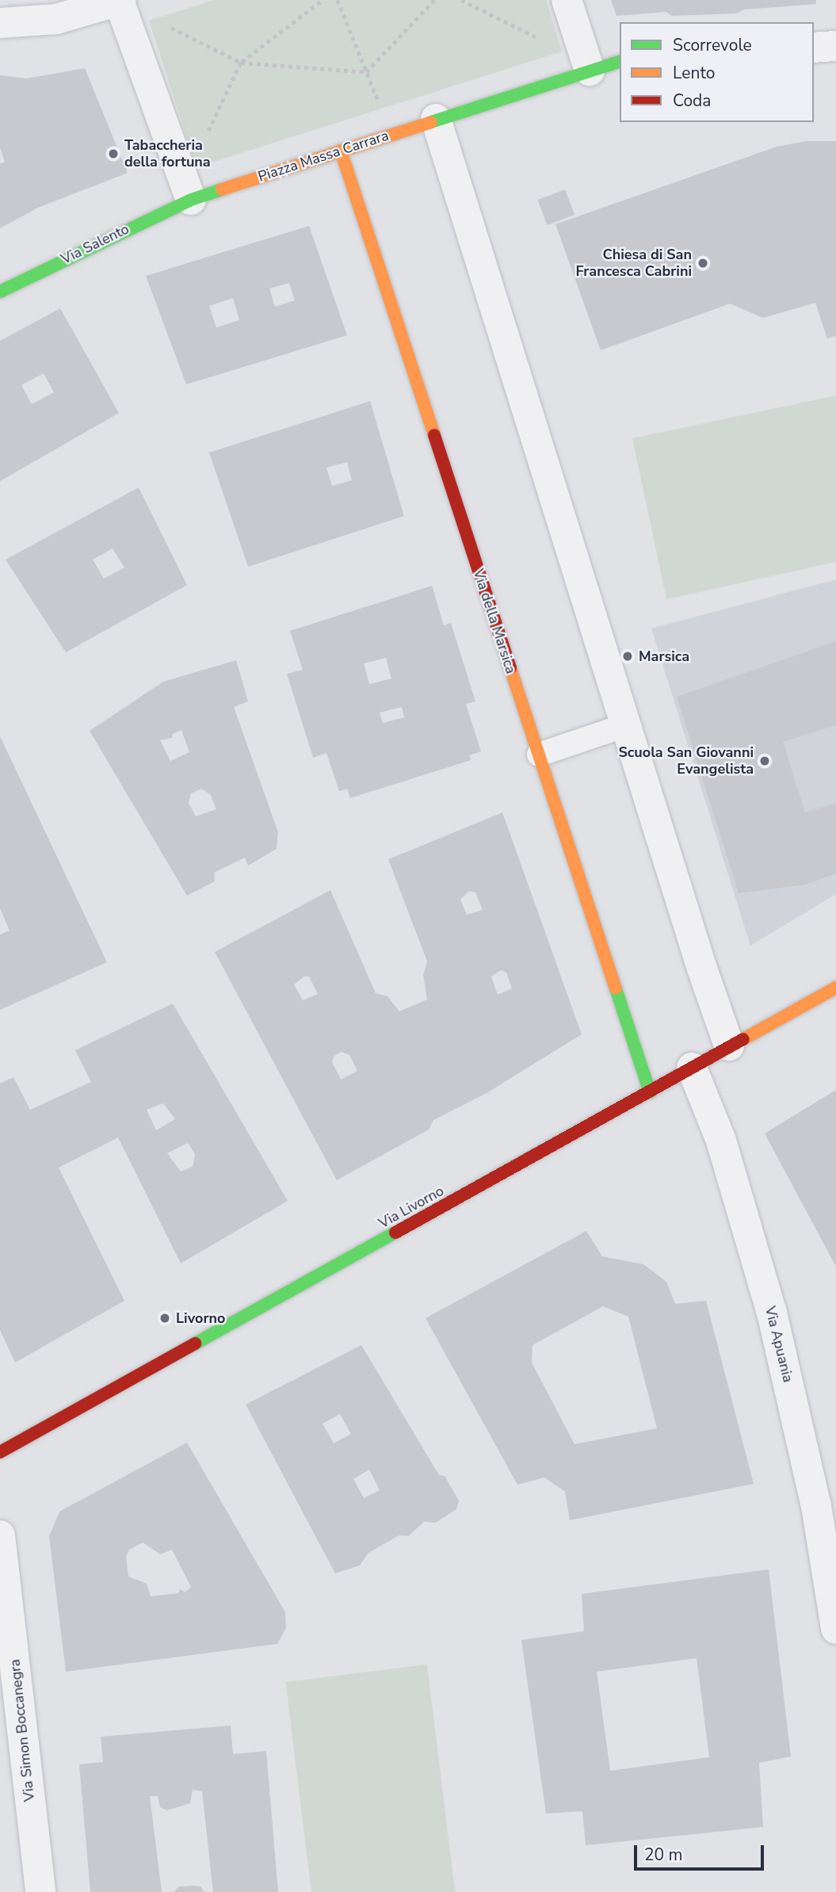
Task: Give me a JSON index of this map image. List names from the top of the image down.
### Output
{
  "streets": {
    "street": [
      "Piazza Massa Carrara",
      "Via Salento",
      "Via della Marsica",
      "Via Livorno",
      "Via Apuania",
      "Via Simon Boccanegra"
    ]
  },
  "crossings": [
    ["Piazza Massa Carrara", "Via Salento"],
    ["Piazza Massa Carrara", "Via della Marsica"],
    ["Via della Marsica", "Via Livorno"],
    ["Via Livorno", "Via Apuania"]
  ],
  "places": [
    "Tabaccheria della fortuna",
    "Chiesa di San Francesca Cabrini",
    "Marsica",
    "Scuola San Giovanni Evangelista",
    "Livorno"
  ],
  "legend": ["Scorrevole", "Lento", "Coda"],
  "scale_bar": "20 m"
}
